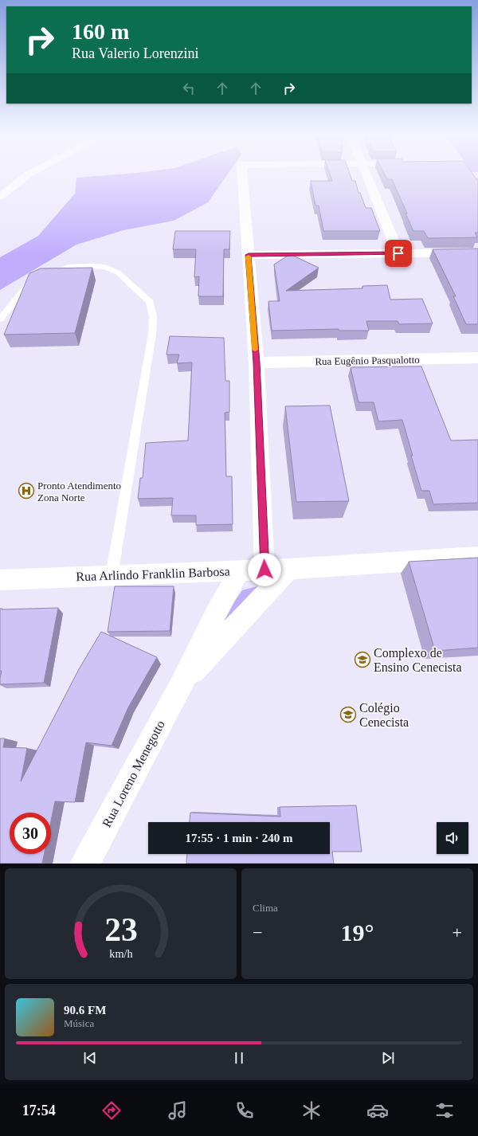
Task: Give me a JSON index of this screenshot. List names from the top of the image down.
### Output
{
  "streets": {
    "street": ["Rua Eugênio Pasqualotto", "Rua Arlindo Franklin Barbosa", "Rua Loreno Menegotto"]
  },
  "crossings": [
    ["Rua Arlindo Franklin Barbosa", "Rua Loreno Menegotto"]
  ],
  "places": {
    "hospital": ["Pronto Atendimento Zona Norte"],
    "school or university": ["Complexo de Ensino Cenecista", "Colégio Cenecista"]
  },
  "page": {
    "turn": ["160 m", "Rua Valerio Lorenzini"],
    "limit": "30",
    "trip": "17:55 · 1 min · 240 m",
    "tile": "Clima",
    "heat": ["−", "19°", "+"],
    "song": ["90.6 FM", "Música"],
    "tabs": "17:54",
    "gauge": ["23", "km/h"]
  }
}
